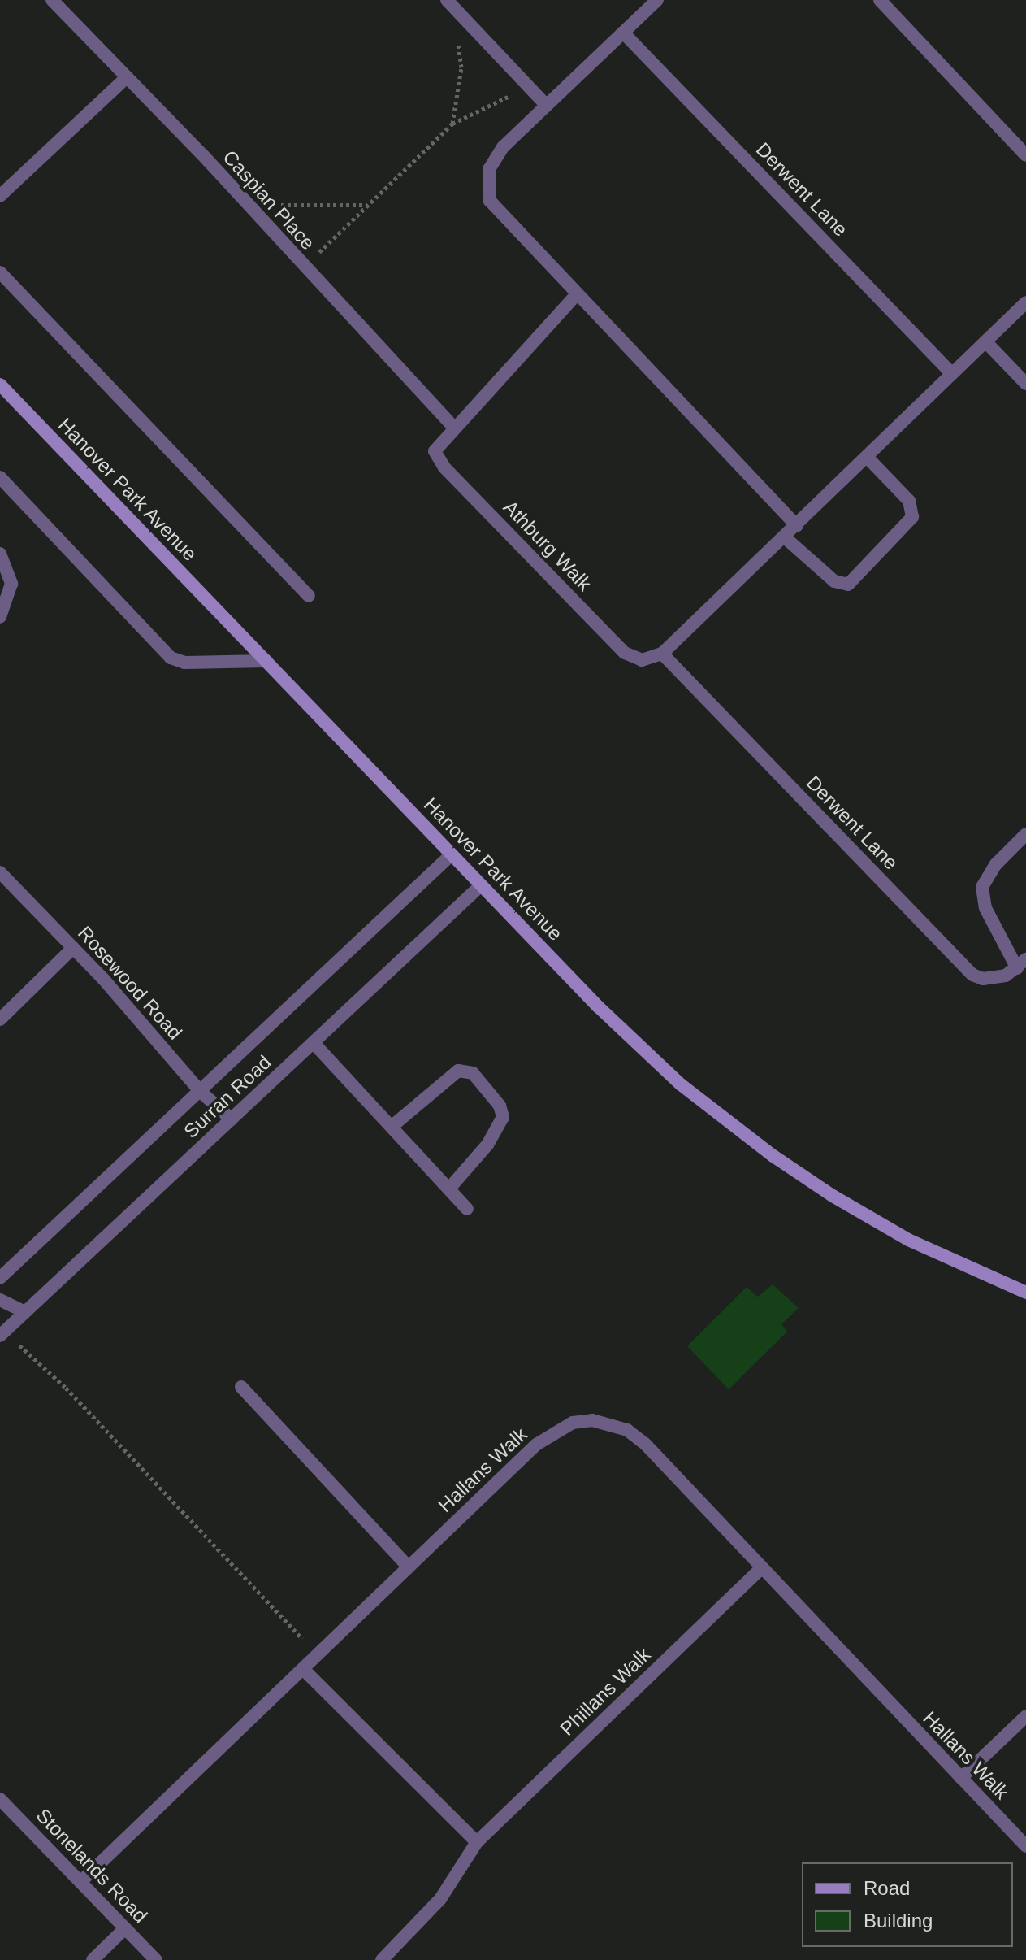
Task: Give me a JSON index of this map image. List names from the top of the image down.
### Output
{
  "streets": {
    "street": [
      "Derwent Lane",
      "Caspian Place",
      "Hanover Park Avenue",
      "Athburg Walk",
      "Rosewood Road",
      "Surran Road",
      "Hallans Walk",
      "Phillans Walk",
      "Stonelands Road"
    ]
  },
  "crossings": [
    ["Derwent Lane", "Athburg Walk"],
    ["Caspian Place", "Athburg Walk"],
    ["Hanover Park Avenue", "Surran Road"],
    ["Rosewood Road", "Surran Road"],
    ["Hallans Walk", "Phillans Walk"],
    ["Hallans Walk", "Stonelands Road"]
  ],
  "legend": ["Road", "Building"]
}
